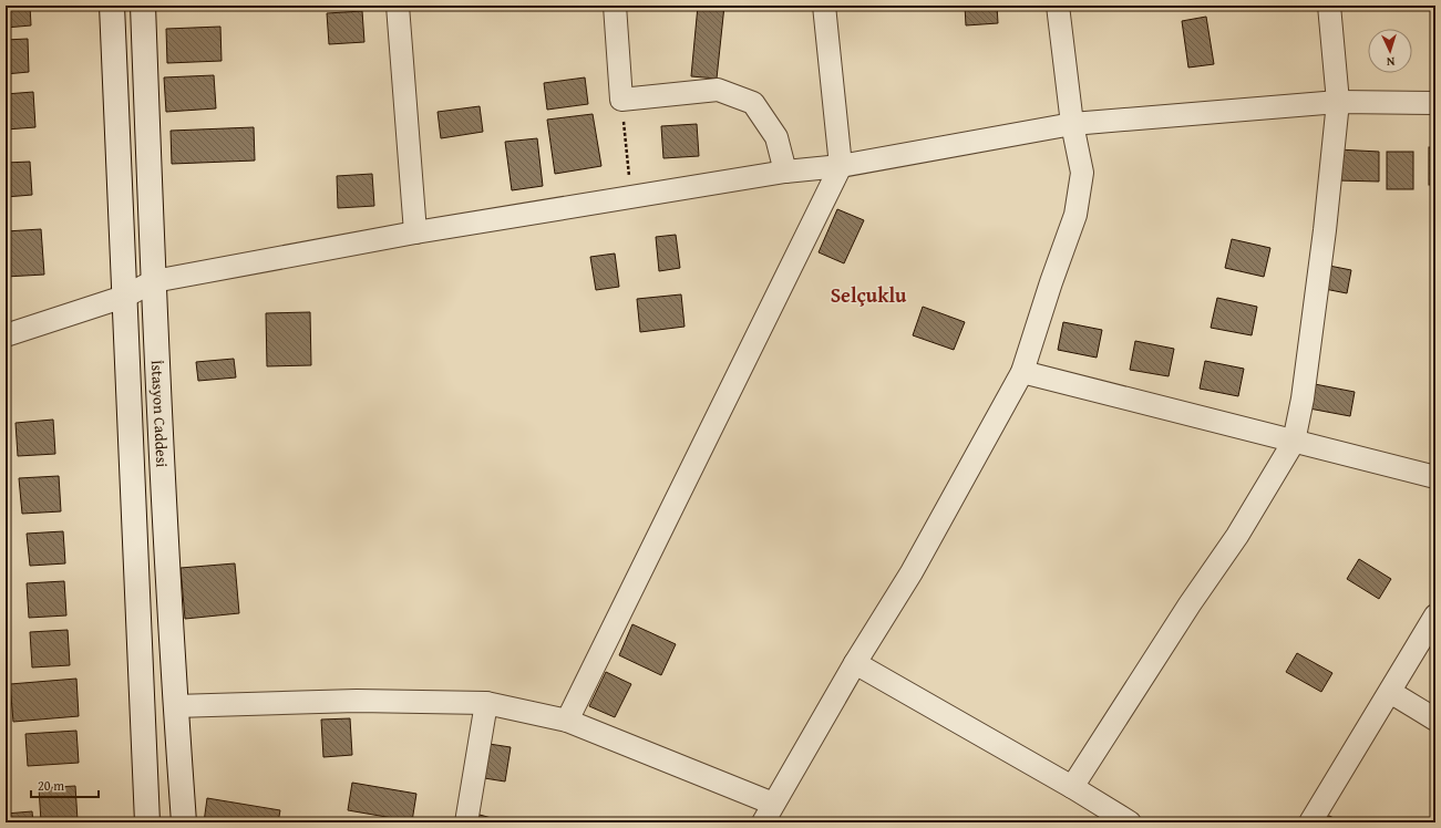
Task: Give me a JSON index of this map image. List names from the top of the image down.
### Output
{
  "streets": {
    "main road": ["İstasyon Caddesi"]
  },
  "districts": ["Selçuklu"],
  "scale_bar": "20 m",
  "north": "bottom"
}
